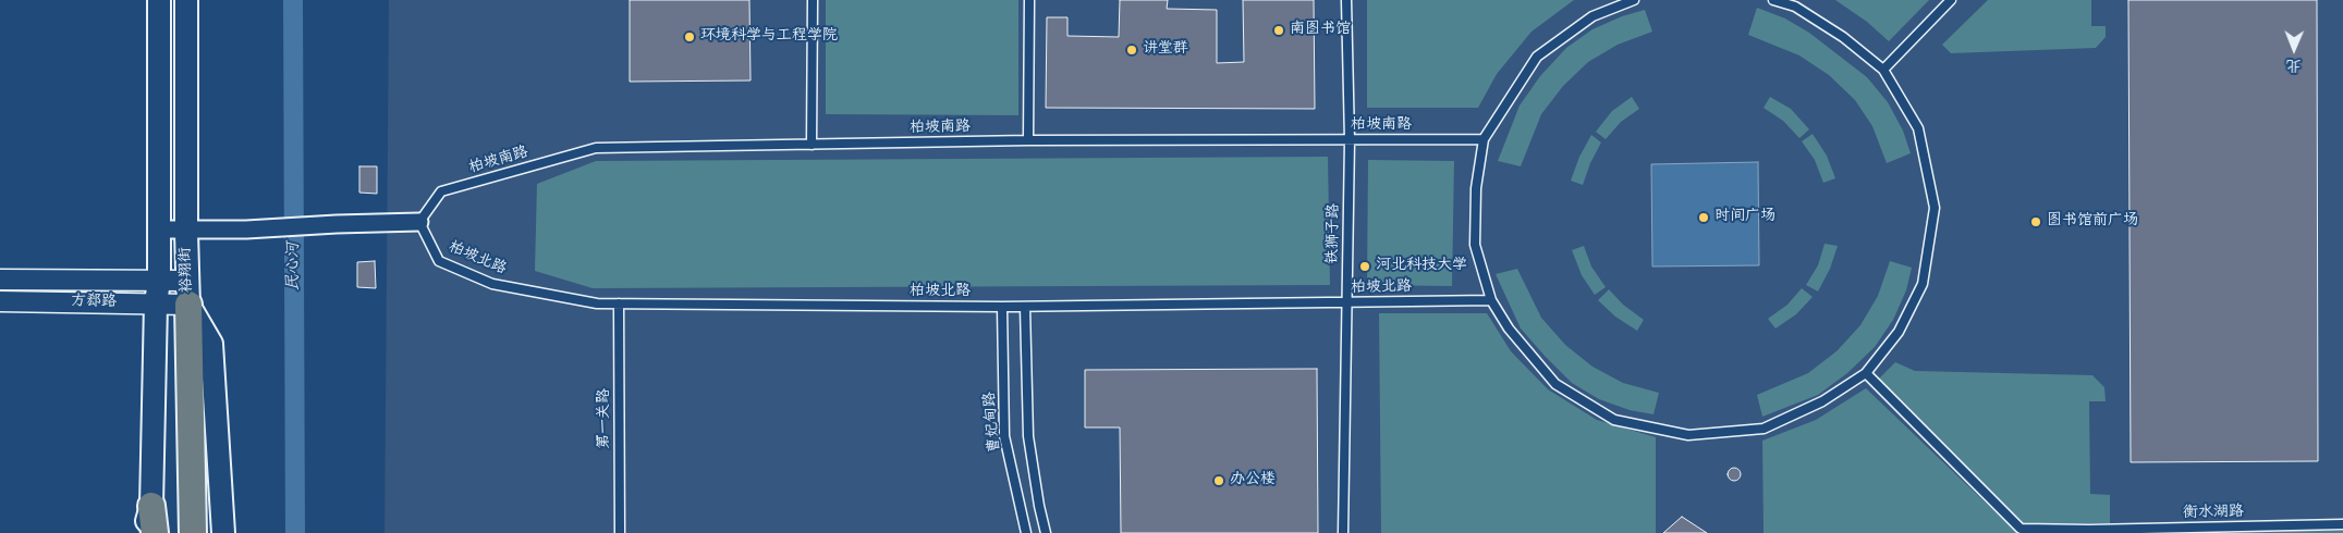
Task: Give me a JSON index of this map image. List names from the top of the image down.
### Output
{
  "streets": {
    "main road": ["裕翔街"],
    "street": ["方郄路"],
    "lane": [
      "柏坡南路",
      "铁狮子路",
      "柏坡北路",
      "第一关路",
      "曹妃甸路",
      "衡水湖路"
    ]
  },
  "crossings": [
    ["柏坡南路", "铁狮子路"],
    ["柏坡南路", "柏坡北路"],
    ["铁狮子路", "柏坡北路"],
    ["柏坡北路", "第一关路"],
    ["柏坡北路", "曹妃甸路"],
    ["裕翔街", "方郄路"]
  ],
  "water": ["民心河"],
  "places": [
    "南图书馆",
    "环境科学与工程学院",
    "讲堂群",
    "时间广场",
    "图书馆前广场",
    "河北科技大学",
    "办公楼"
  ],
  "north": "bottom"
}
